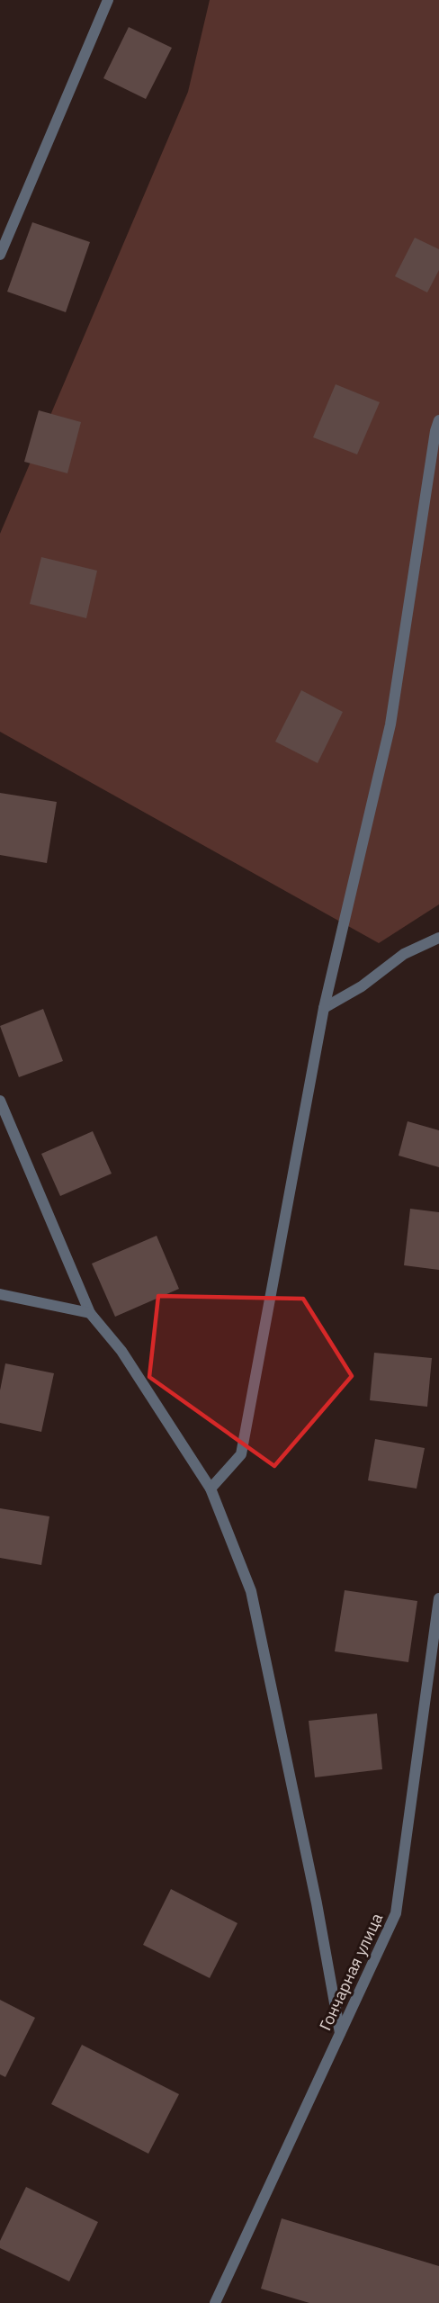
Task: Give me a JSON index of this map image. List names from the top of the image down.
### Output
{
  "streets": {
    "street": ["Гончарная улица"]
  }
}
